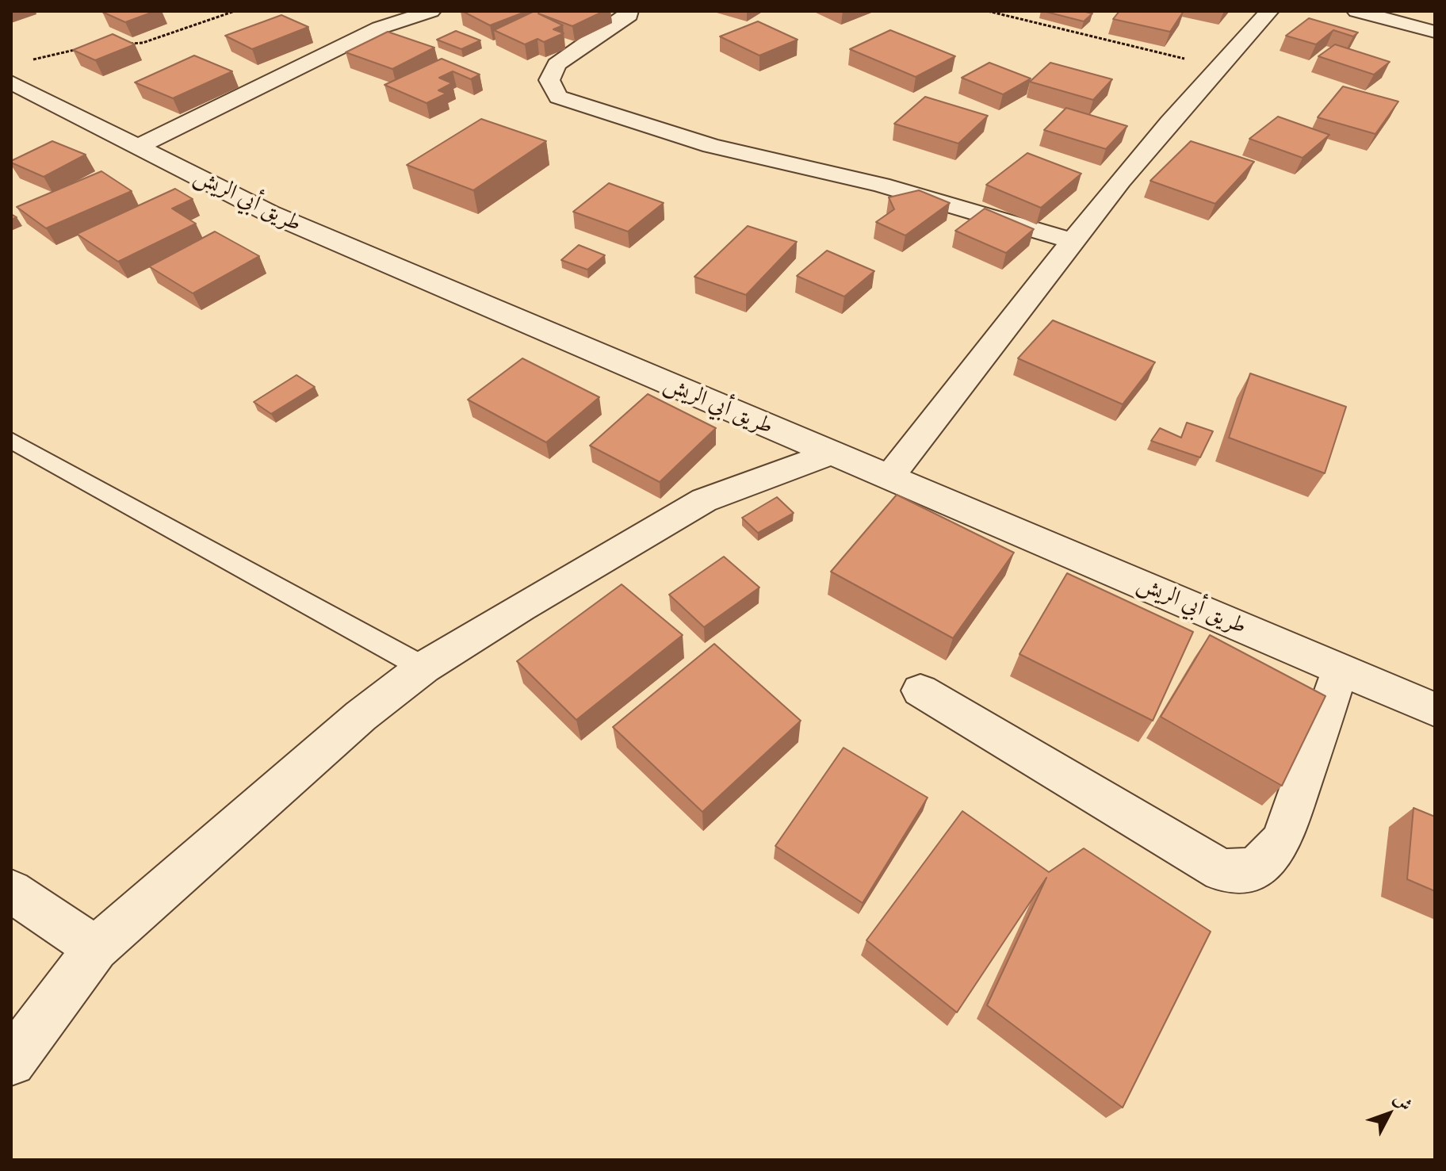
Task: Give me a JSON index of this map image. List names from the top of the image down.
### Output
{
  "streets": {
    "street": ["طريق أبي الريش"]
  },
  "north": "top right"
}
